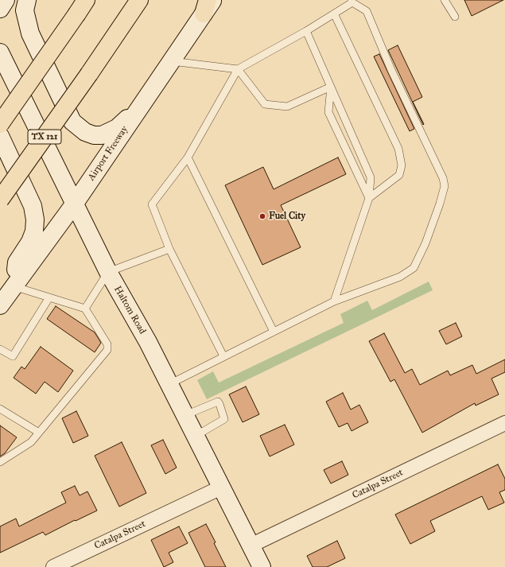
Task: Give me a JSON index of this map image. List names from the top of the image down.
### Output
{
  "streets": {
    "highway": ["TX 121"],
    "main road": ["Airport Freeway", "Haltom Road"],
    "street": ["Catalpa Street"]
  },
  "crossings": [
    ["Airport Freeway", "Haltom Road"],
    ["Haltom Road", "Catalpa Street"]
  ],
  "places": ["Fuel City"]
}
